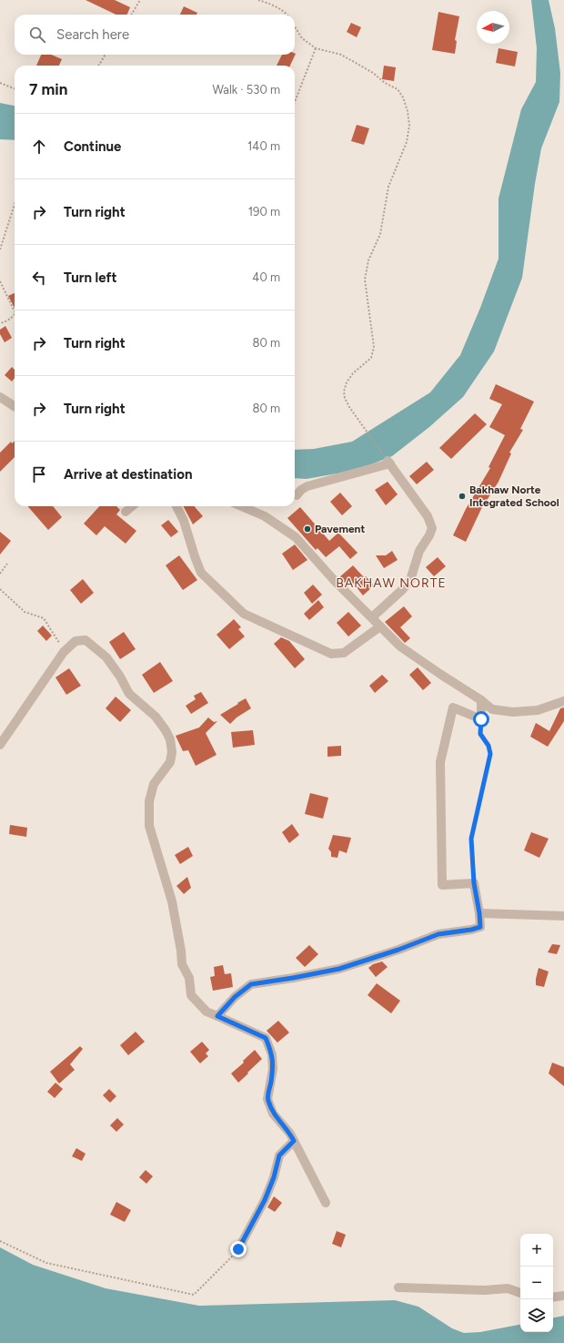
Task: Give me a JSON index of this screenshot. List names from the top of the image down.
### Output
{
  "districts": ["BAKHAW NORTE"],
  "places": ["Bakhaw Norte Integrated School", "Pavement"],
  "north": "left",
  "page": {
    "search": "Search here",
    "heading": ["7 min", "Walk · 530 m"],
    "list": [
      ["Continue", "140 m"],
      ["Turn right", "190 m"],
      ["Turn left", "40 m"],
      ["Turn right", "80 m"],
      ["Turn right", "80 m"],
      "Arrive at destination"
    ],
    "map_buttons": ["+", "−"]
  }
}
